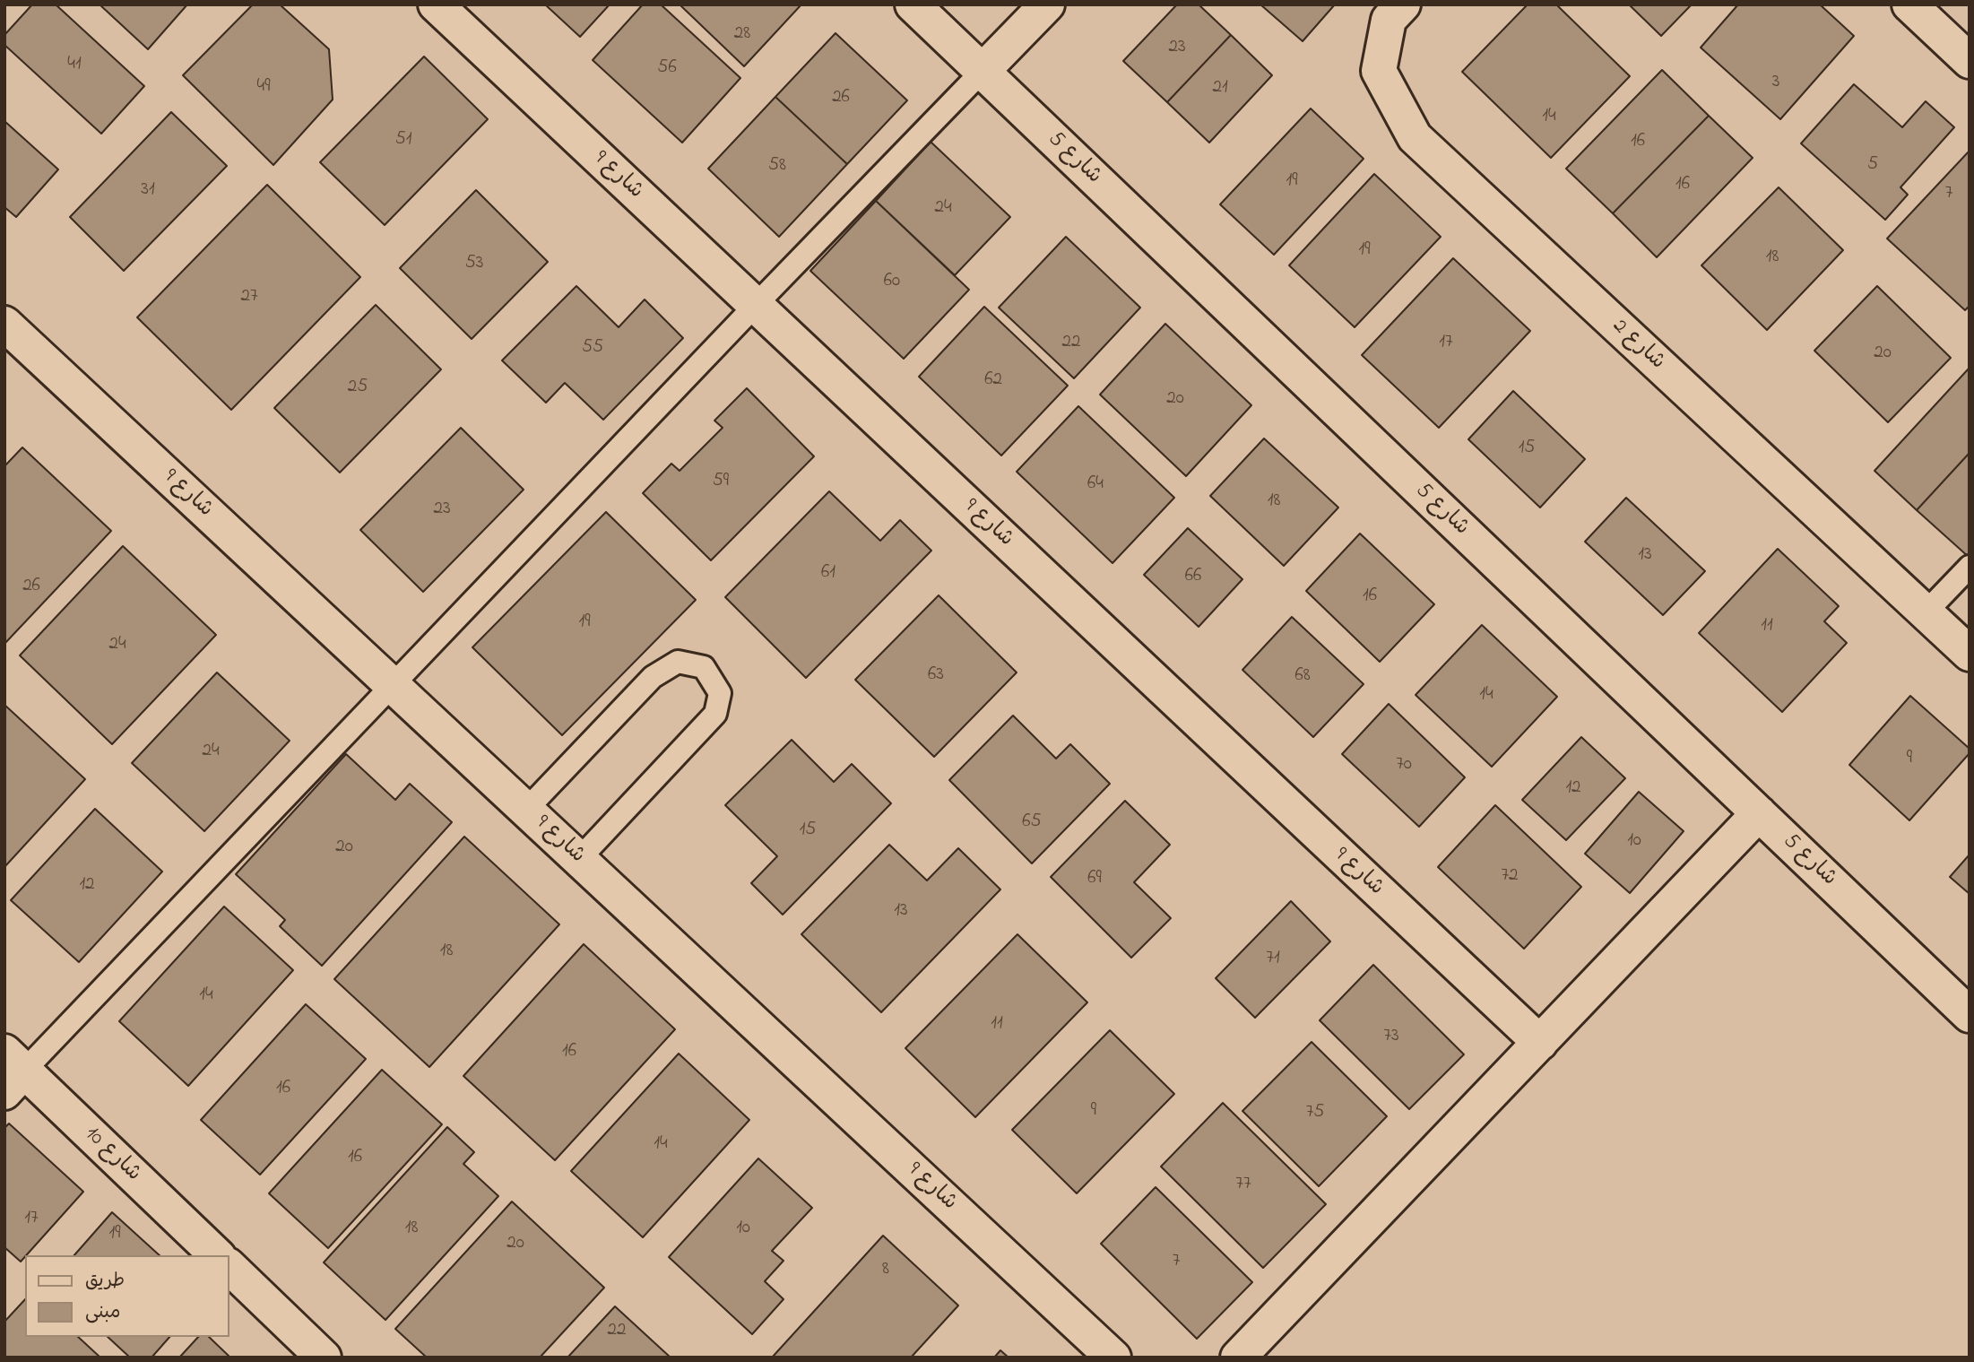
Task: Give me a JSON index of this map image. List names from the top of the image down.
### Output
{
  "streets": {
    "street": [
      "شارع 5",
      "شارع 9",
      "شارع 2",
      "شارع 10"
    ]
  },
  "house_numbers": [
    "28",
    "23",
    "41",
    "56",
    "3",
    "49",
    "21",
    "26",
    "14",
    "51",
    "16",
    "5",
    "58",
    "19",
    "16",
    "31",
    "7",
    "24",
    "19",
    "18",
    "53",
    "60",
    "27",
    "22",
    "17",
    "55",
    "20",
    "62",
    "25",
    "20",
    "15",
    "59",
    "64",
    "18",
    "23",
    "13",
    "61",
    "66",
    "26",
    "16",
    "19",
    "11",
    "24",
    "63",
    "68",
    "14",
    "24",
    "9",
    "70",
    "12",
    "65",
    "15",
    "10",
    "20",
    "72",
    "69",
    "12",
    "13",
    "18",
    "71",
    "14",
    "11",
    "73",
    "16",
    "16",
    "9",
    "75",
    "14",
    "16",
    "77",
    "17",
    "18",
    "10",
    "19",
    "20",
    "7",
    "8",
    "22"
  ],
  "legend": ["طريق", "مبنى"]
}
